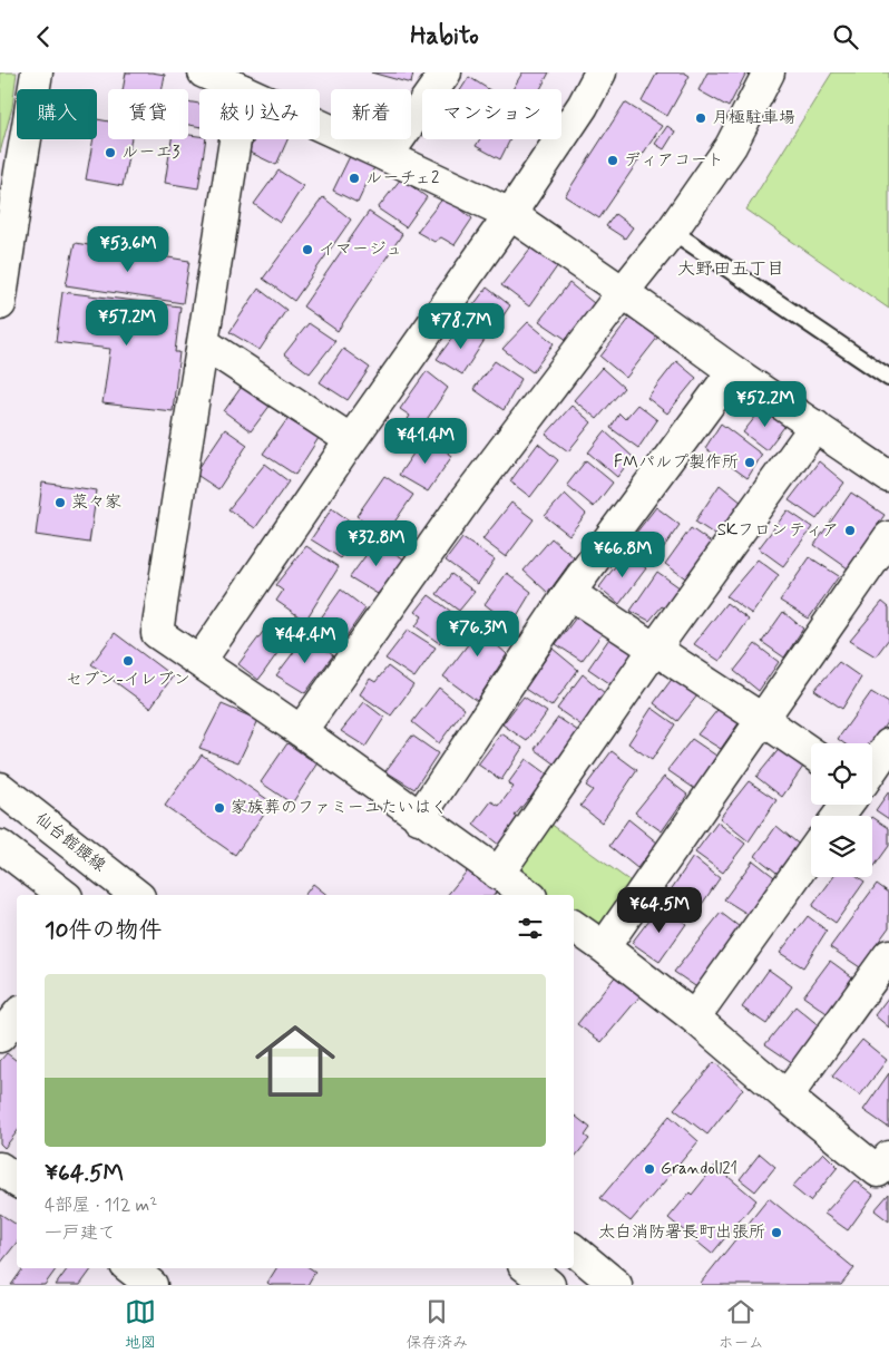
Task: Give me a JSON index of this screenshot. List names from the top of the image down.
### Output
{
  "streets": {
    "street": ["仙台館腰線"]
  },
  "districts": ["大野田五丁目"],
  "places": [
    "月極駐車場",
    "ルーエ3",
    "ディアコート",
    "ルーチェ2",
    "イマージュ",
    "FMパルプ製作所",
    "菜々家",
    "SKフロンティア",
    "セブン-イレブン",
    "家族葬のファミーユたいはく",
    "Grandoll21",
    "太白消防署長町出張所"
  ],
  "page": {
    "header": "Habito",
    "chip": [
      "購入",
      "賃貸",
      "絞り込み",
      "新着",
      "マンション"
    ],
    "price": [
      "¥53.6M",
      "¥57.2M",
      "¥78.7M",
      "¥52.2M",
      "¥41.4M",
      "¥32.8M",
      "¥66.8M",
      "¥76.3M",
      "¥44.4M",
      "¥64.5M"
    ],
    "heading": "10件の物件",
    "list": [
      {
        "name": "¥64.5M",
        "note": "4部屋 · 112 m² · 一戸建て"
      }
    ],
    "tabs": ["地図", "保存済み", "ホーム"]
  }
}
